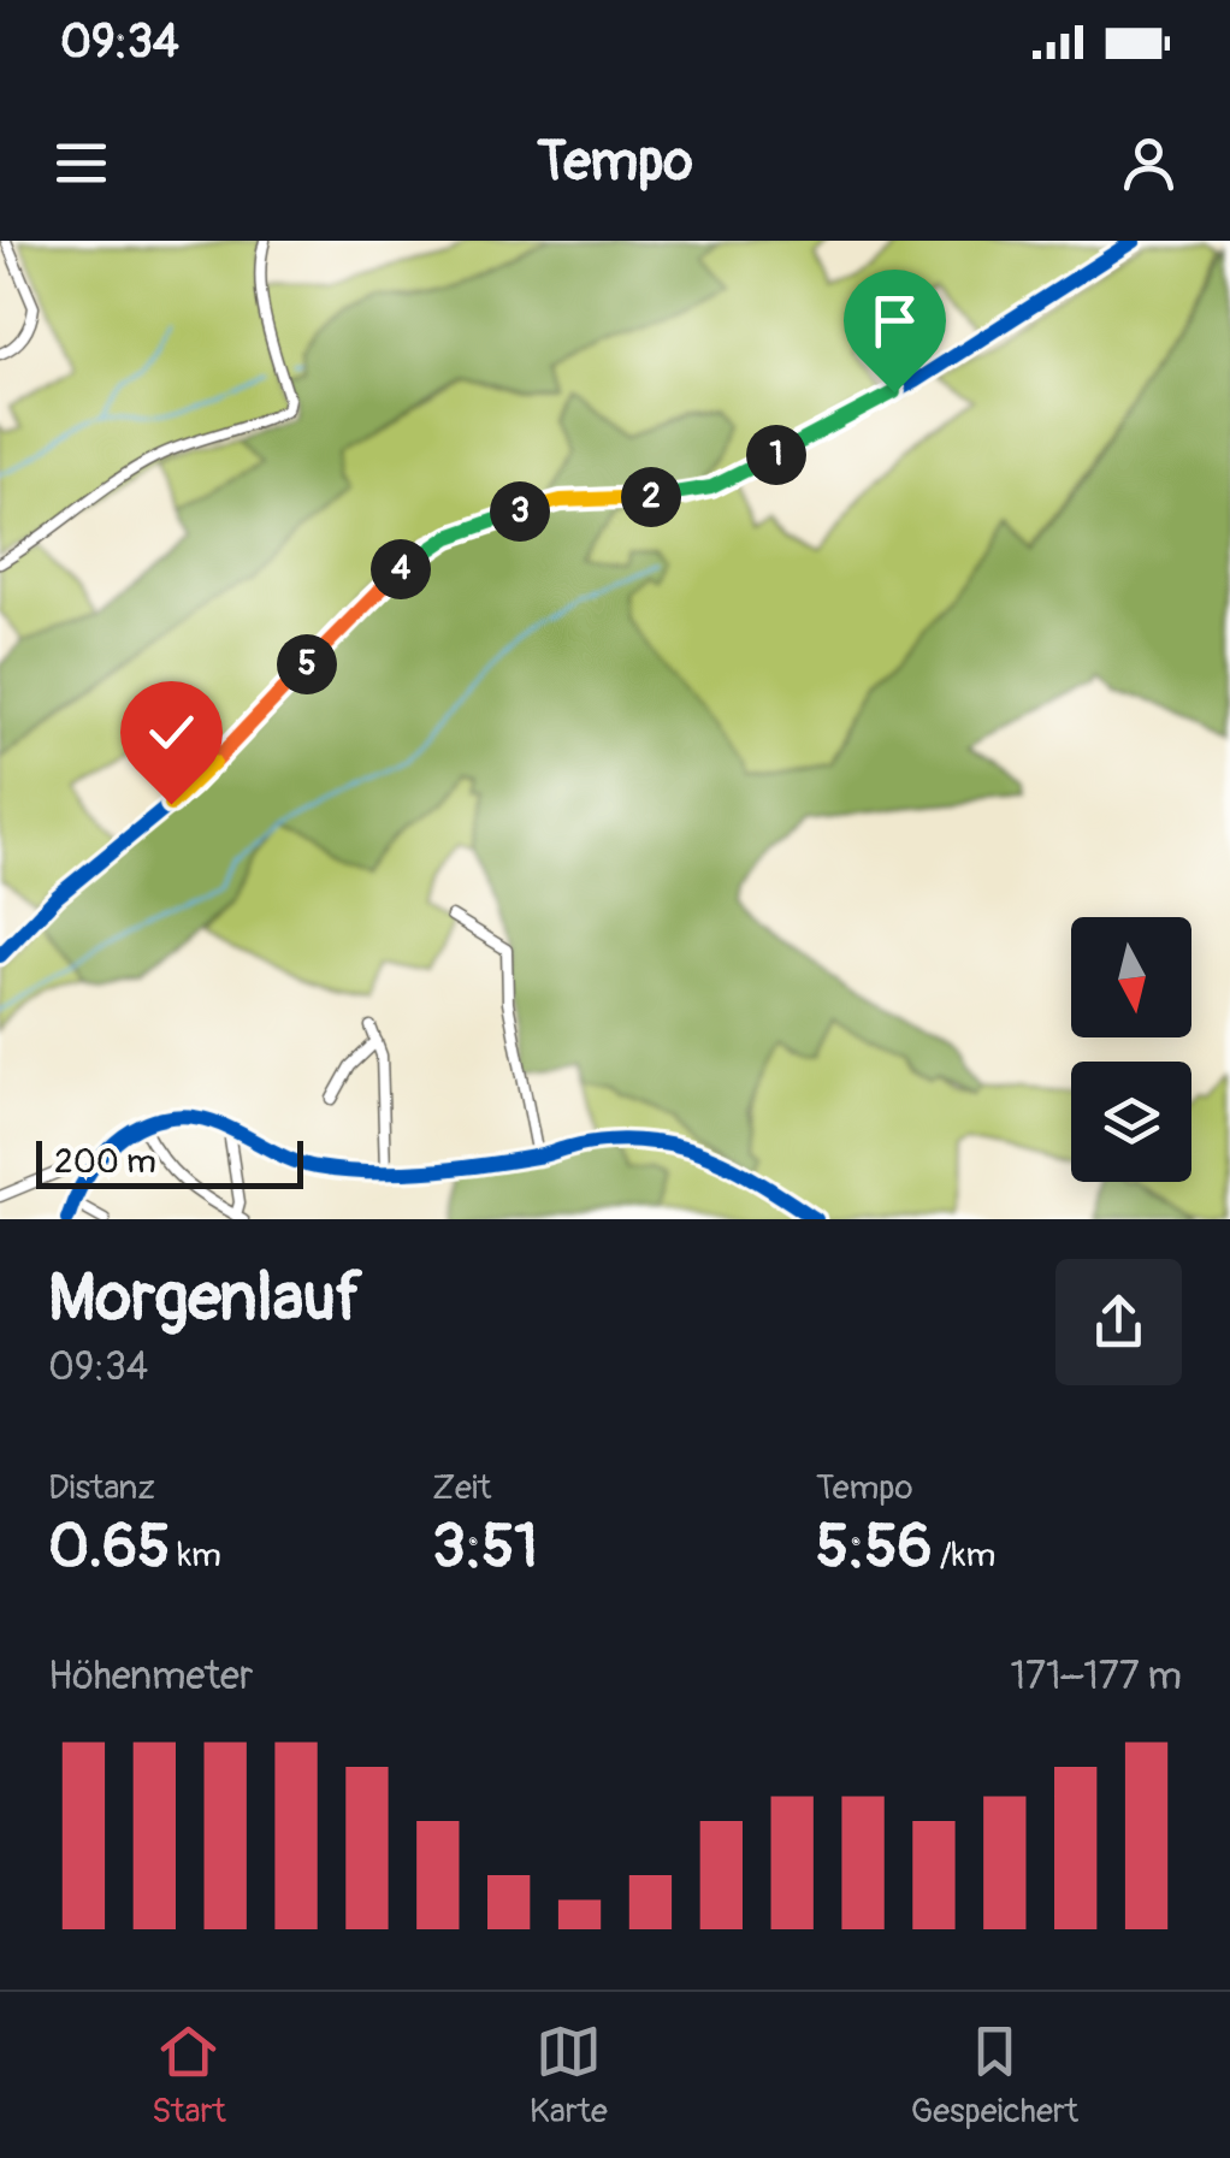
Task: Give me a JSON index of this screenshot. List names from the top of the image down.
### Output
{
  "scale_bar": "200 m",
  "north": "bottom",
  "page": {
    "status": "09:34",
    "header": "Tempo",
    "pins": [
      "1",
      "2",
      "3",
      "4",
      "5"
    ],
    "scale": "200 m",
    "heading": ["Morgenlauf", "09:34"],
    "stats": [
      ["Distanz", "0.65 km"],
      ["Zeit", "3:51"],
      ["Tempo", "5:56 /km"]
    ],
    "chart": ["Höhenmeter", "171–177 m"],
    "tabs": ["Start", "Karte", "Gespeichert"]
  }
}
